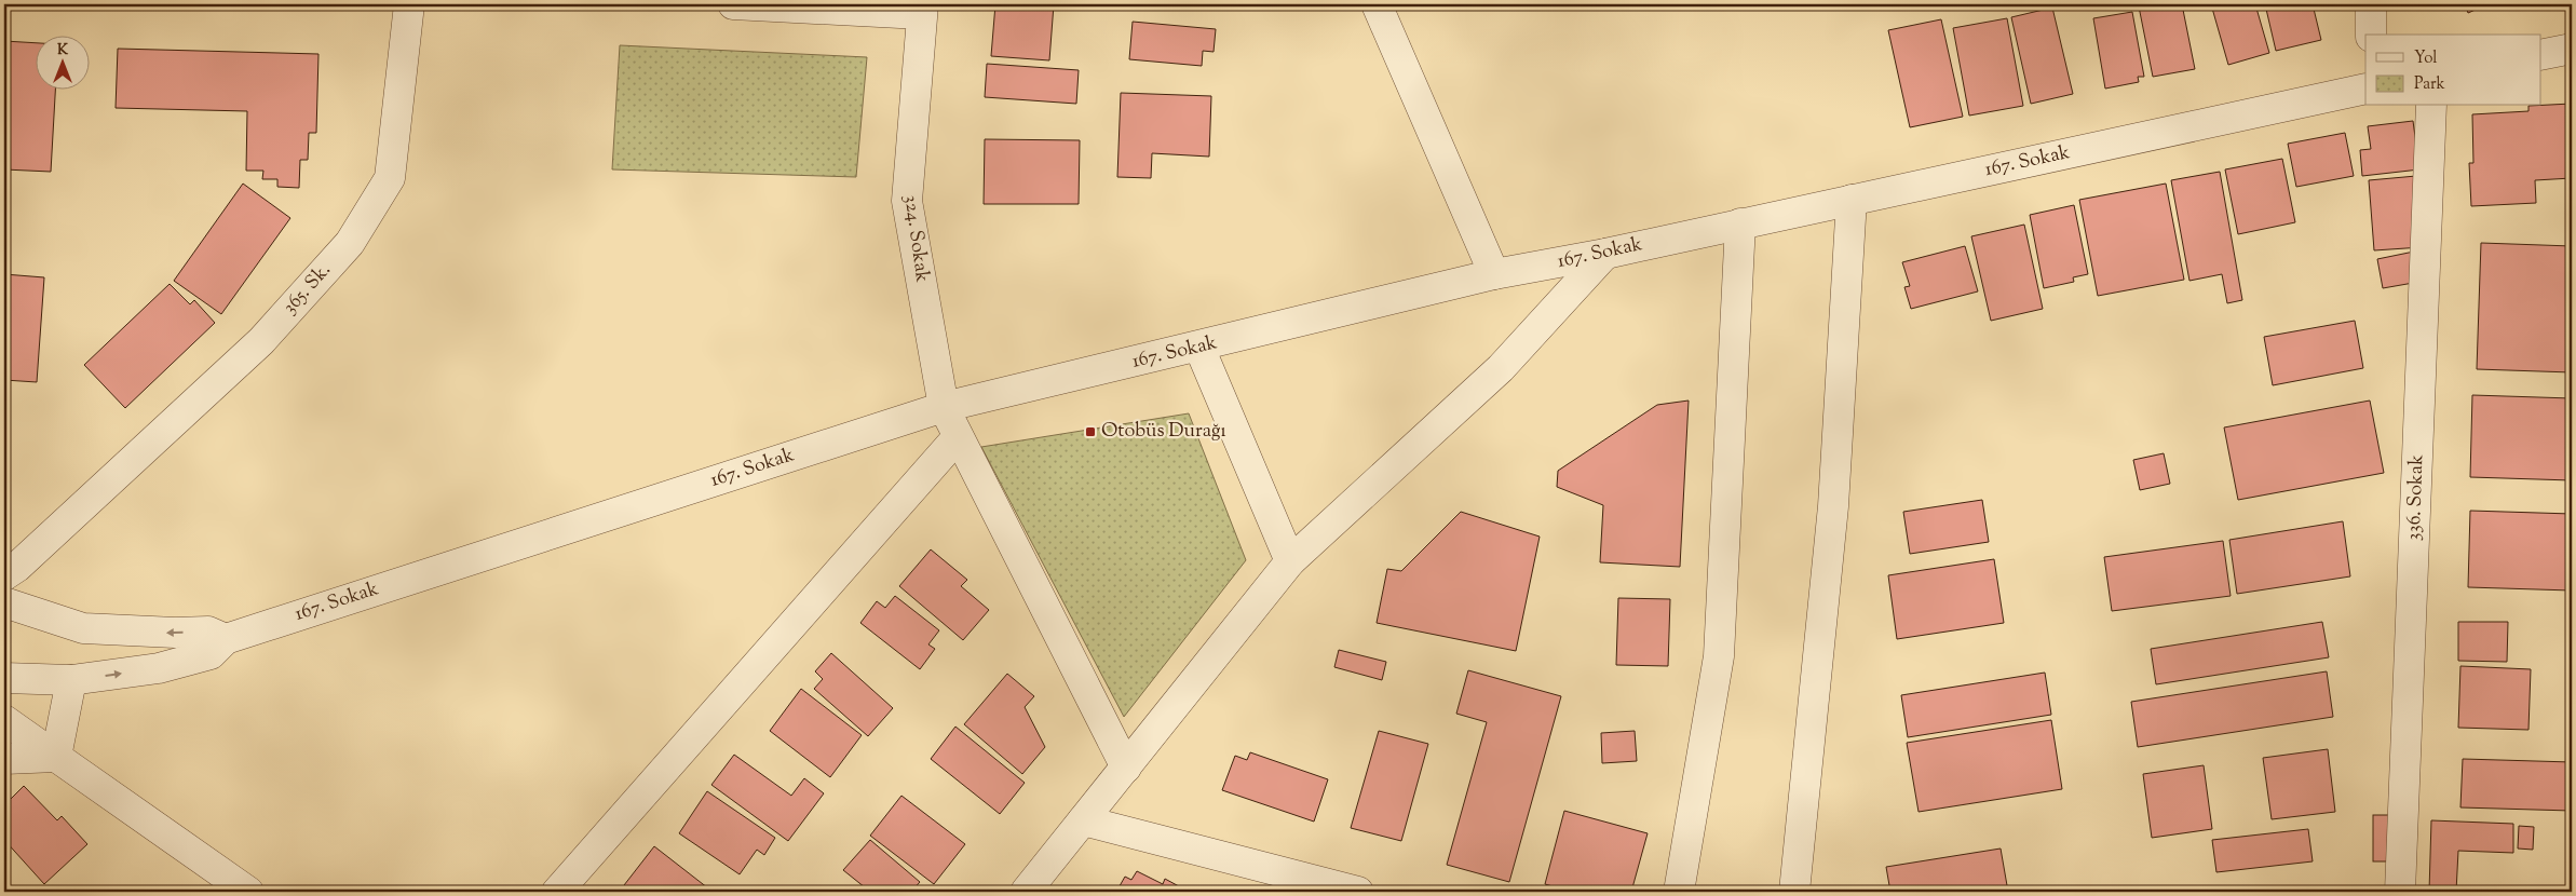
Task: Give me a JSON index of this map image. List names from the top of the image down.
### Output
{
  "streets": {
    "street": [
      "167. Sokak",
      "324. Sokak",
      "365. Sk.",
      "336. Sokak"
    ]
  },
  "crossings": [
    ["167. Sokak", "324. Sokak"]
  ],
  "places": {
    "transit": ["Otobüs Durağı"]
  },
  "legend": ["Yol", "Park"],
  "north": "top"
}
